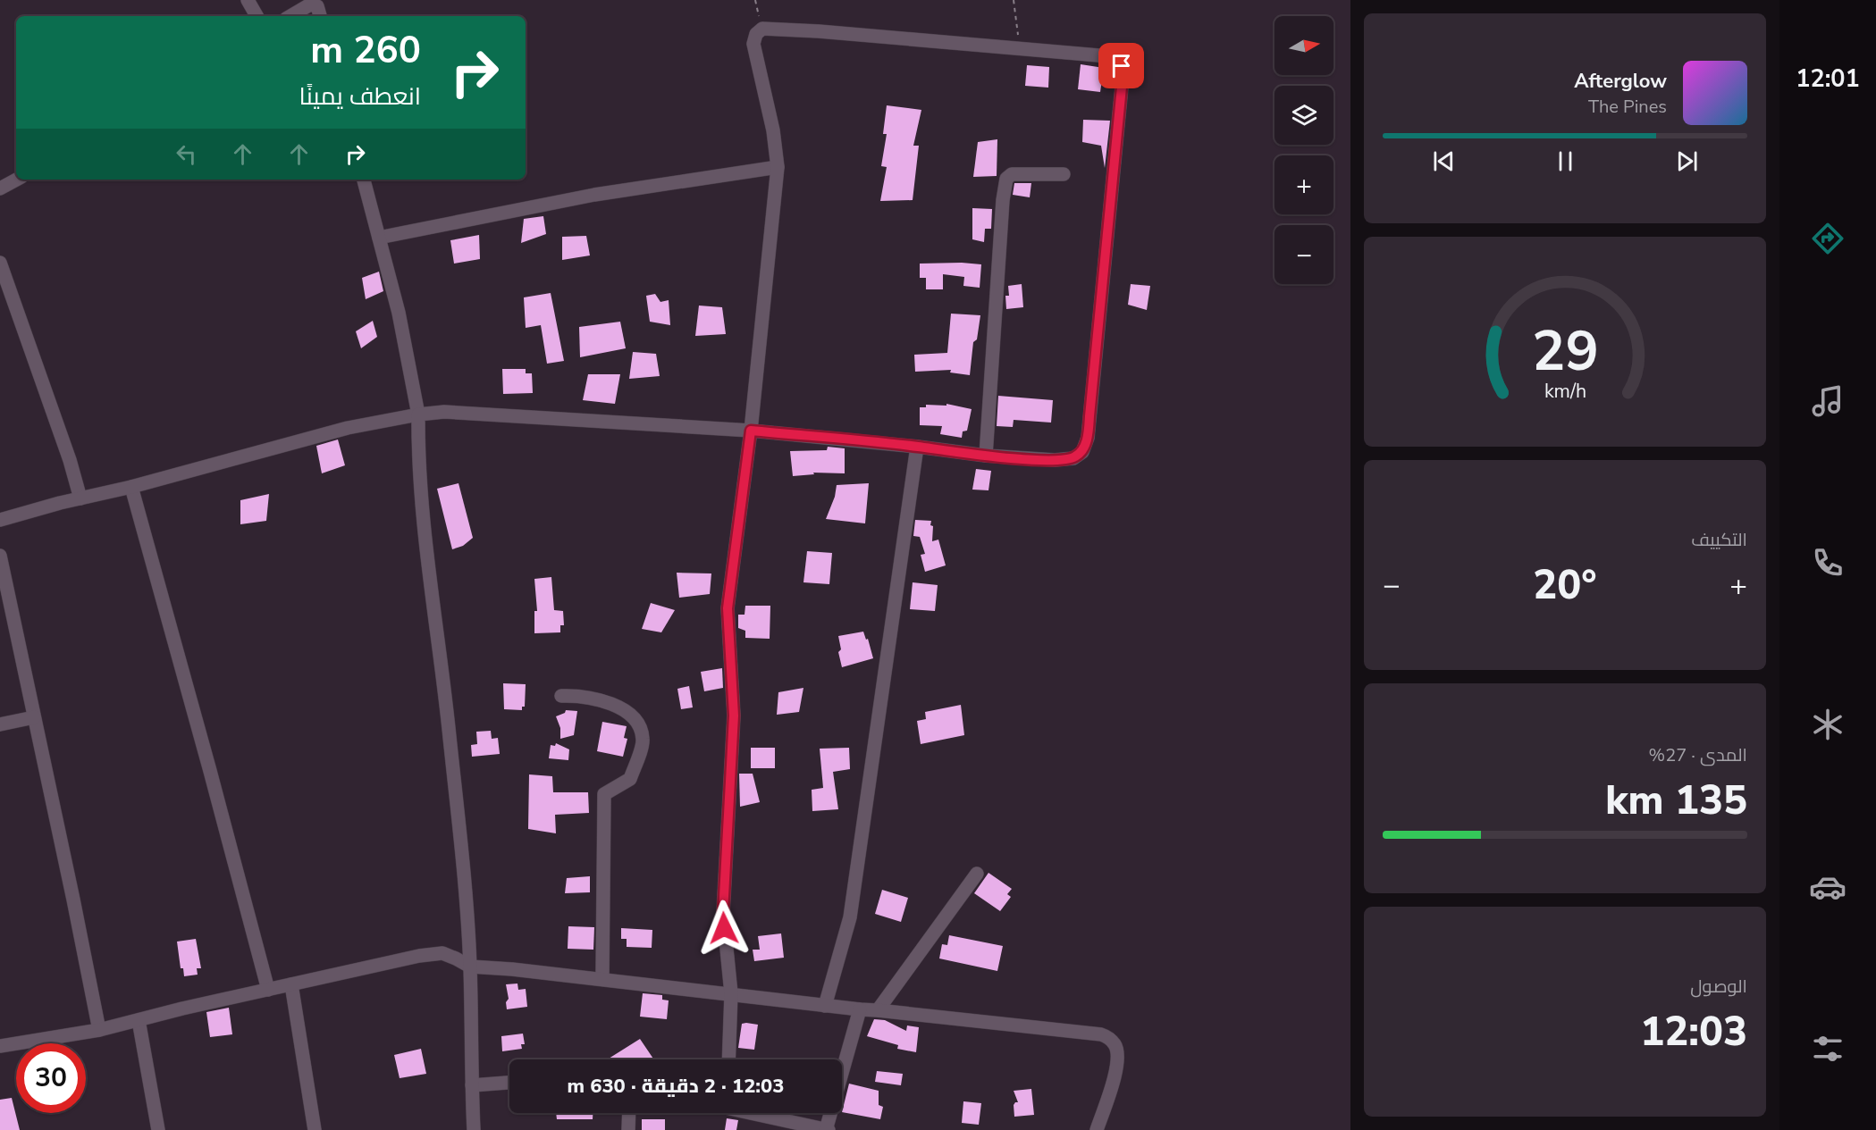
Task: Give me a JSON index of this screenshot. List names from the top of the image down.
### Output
{
  "north": "right",
  "page": {
    "tabs": "12:01",
    "map_buttons": ["+", "−"],
    "turn": ["260 m", "انعطف يمينًا"],
    "song": ["Afterglow", "The Pines"],
    "tile": [
      "التكييف",
      ["المدى · 27%", "135 km"],
      ["الوصول", "12:03"]
    ],
    "heat": ["−", "20°", "+"],
    "limit": "30",
    "trip": "12:03 · 2 دقيقة · 630 m",
    "gauge": ["29", "km/h"]
  }
}
